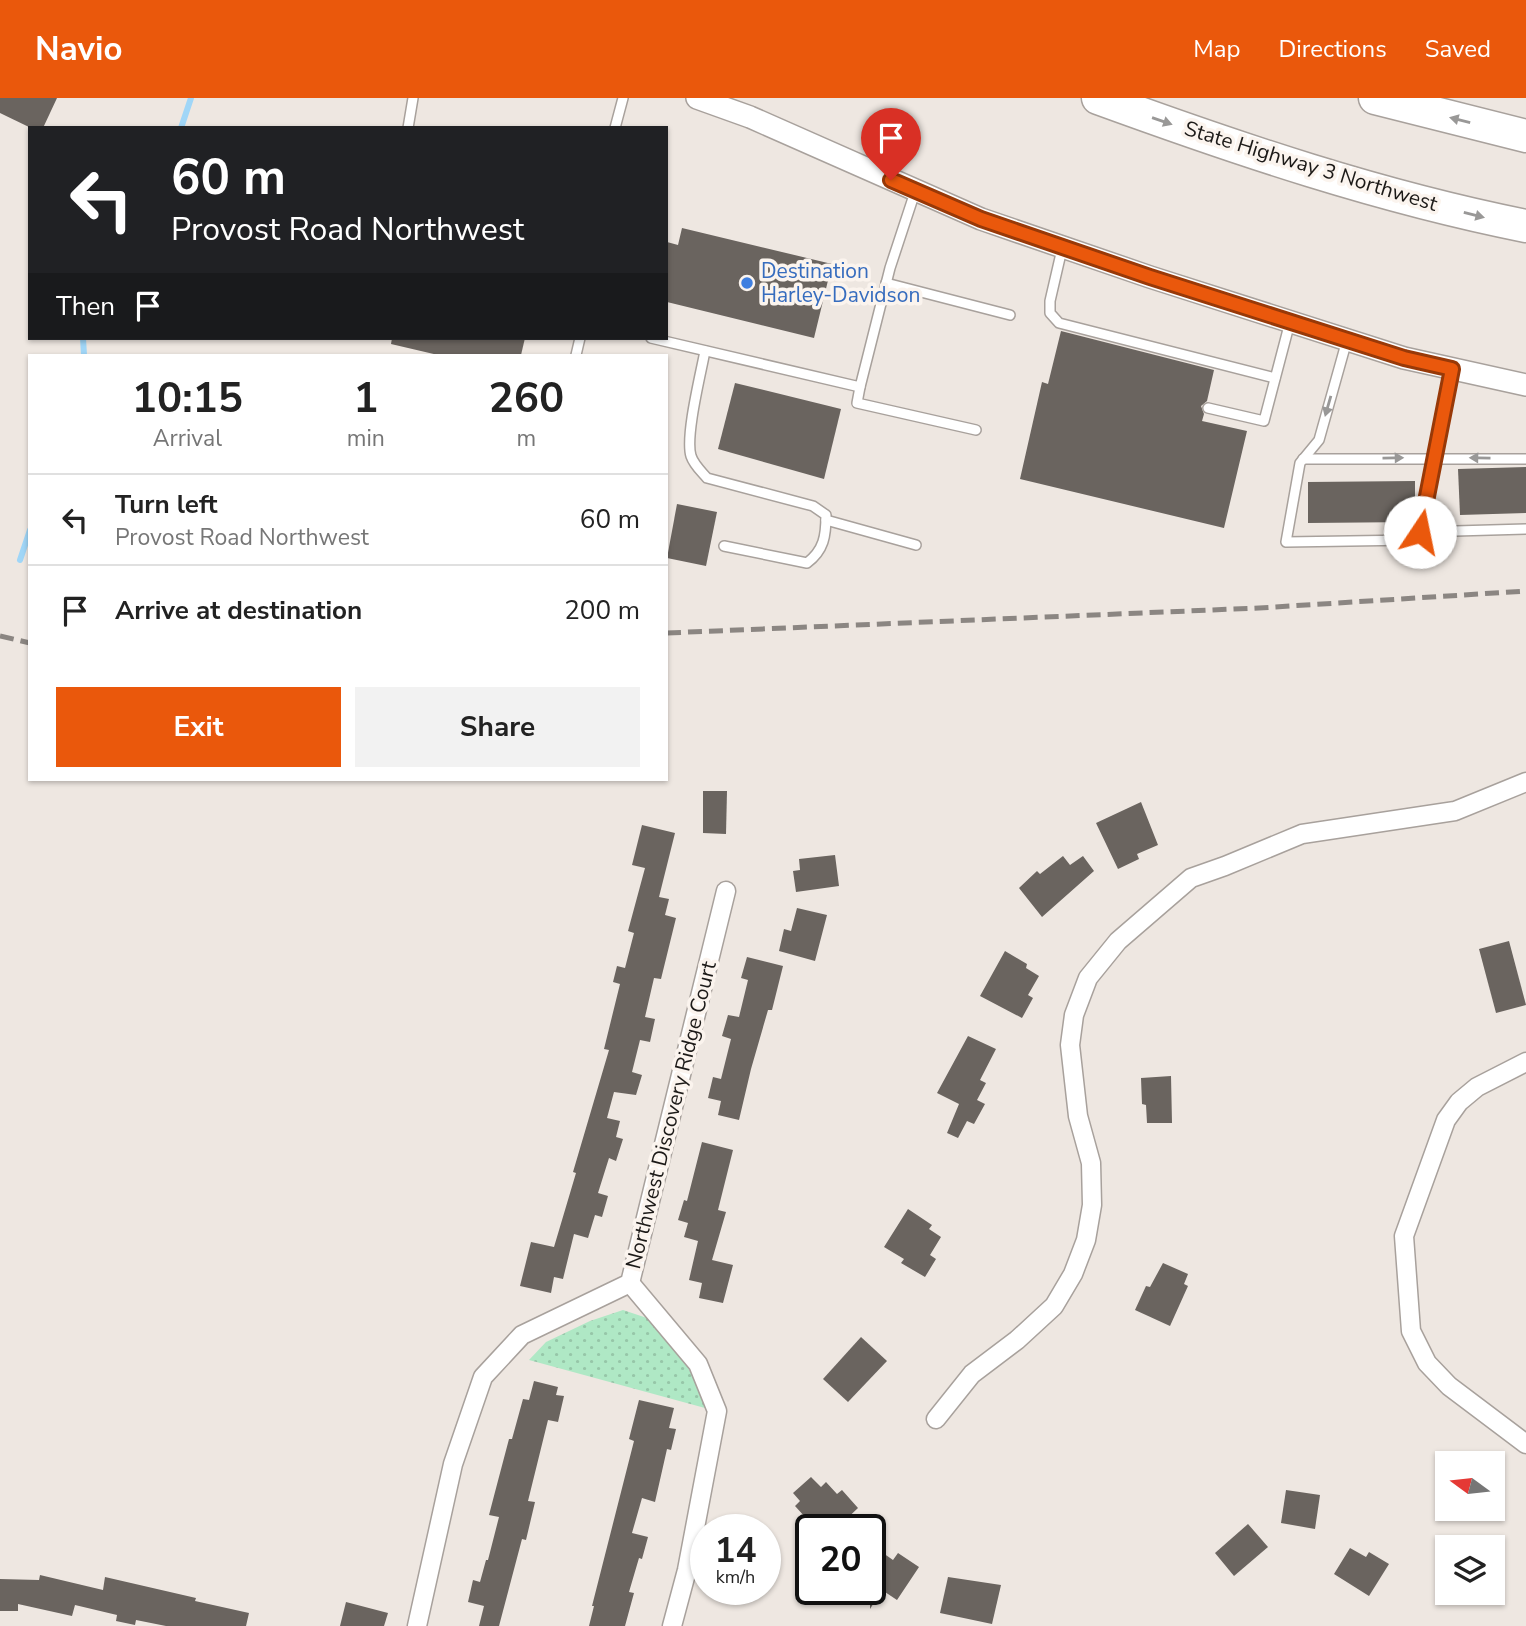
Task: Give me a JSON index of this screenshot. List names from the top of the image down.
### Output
{
  "streets": {
    "highway": ["State Highway 3 Northwest"],
    "street": ["Northwest Discovery Ridge Court"]
  },
  "places": ["Destination Harley-Davidson"],
  "north": "left",
  "page": {
    "header": "Navio",
    "nav": ["Map", "Directions", "Saved"],
    "turn": ["60 m", "Provost Road Northwest"],
    "then": "Then",
    "eta": [
      "10:15",
      "Arrival",
      "1",
      "min",
      "260",
      "m"
    ],
    "list": [
      {
        "name": "Turn left",
        "note": "Provost Road Northwest",
        "value": "60 m"
      },
      {
        "name": "Arrive at destination",
        "value": "200 m"
      }
    ],
    "buttons": ["Exit", "Share"],
    "speed": "14 km/h",
    "limit": "20"
  }
}
